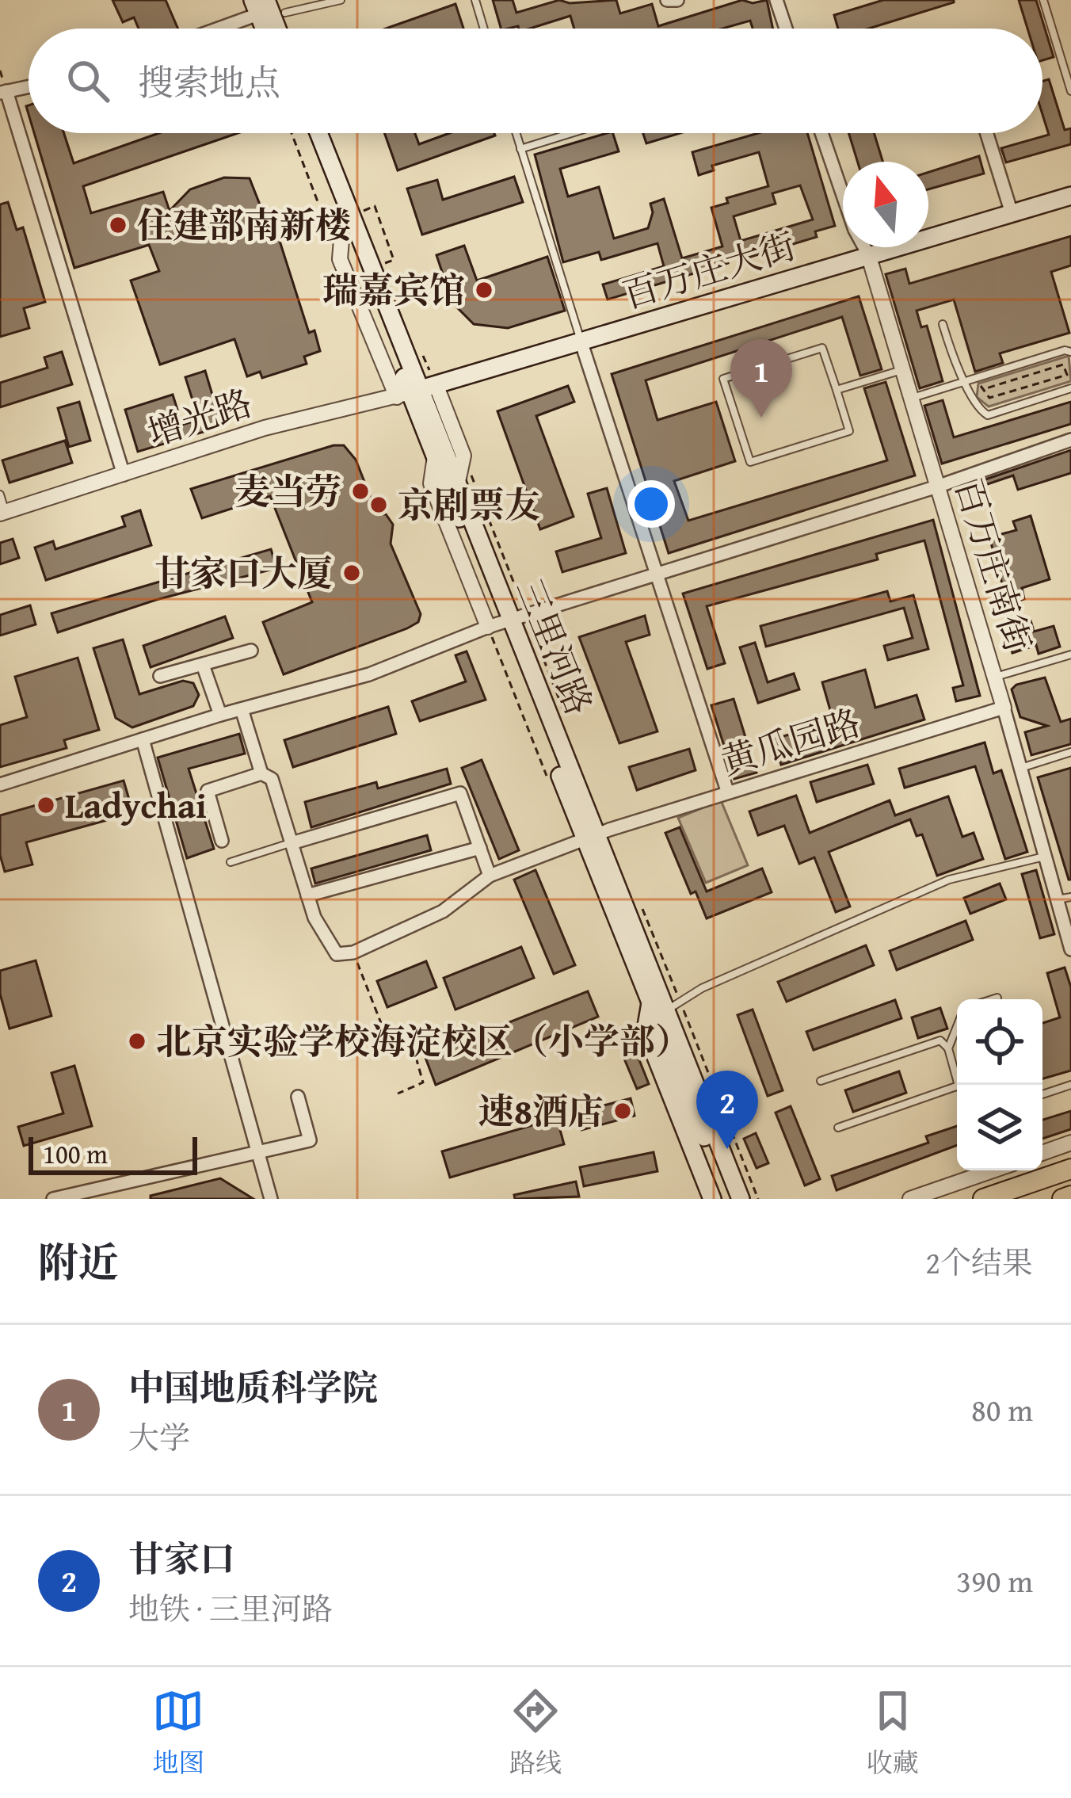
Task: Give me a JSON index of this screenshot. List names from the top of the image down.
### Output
{
  "streets": {
    "main road": ["百万庄大街", "三里河路"],
    "street": ["增光路", "百万庄南街", "黄瓜园路"]
  },
  "crossings": [
    ["百万庄大街", "增光路"],
    ["百万庄大街", "百万庄南街"],
    ["百万庄大街", "三里河路"],
    ["增光路", "三里河路"],
    ["百万庄南街", "黄瓜园路"],
    ["三里河路", "黄瓜园路"]
  ],
  "places": [
    "住建部南新楼",
    "瑞嘉宾馆",
    "麦当劳",
    "京剧票友",
    "甘家口大厦",
    "Ladychai",
    "北京实验学校海淀校区（小学部）",
    "速8酒店"
  ],
  "scale_bar": "100 m",
  "north": "top",
  "page": {
    "search": "搜索地点",
    "pins": ["1", "2"],
    "scale": "100 m",
    "heading": ["附近", "2个结果"],
    "list": [
      {
        "mark": "1",
        "name": "中国地质科学院",
        "note": "大学",
        "value": "80 m"
      },
      {
        "mark": "2",
        "name": "甘家口",
        "note": "地铁 · 三里河路",
        "value": "390 m"
      }
    ],
    "nav": ["地图", "路线", "收藏"]
  }
}
